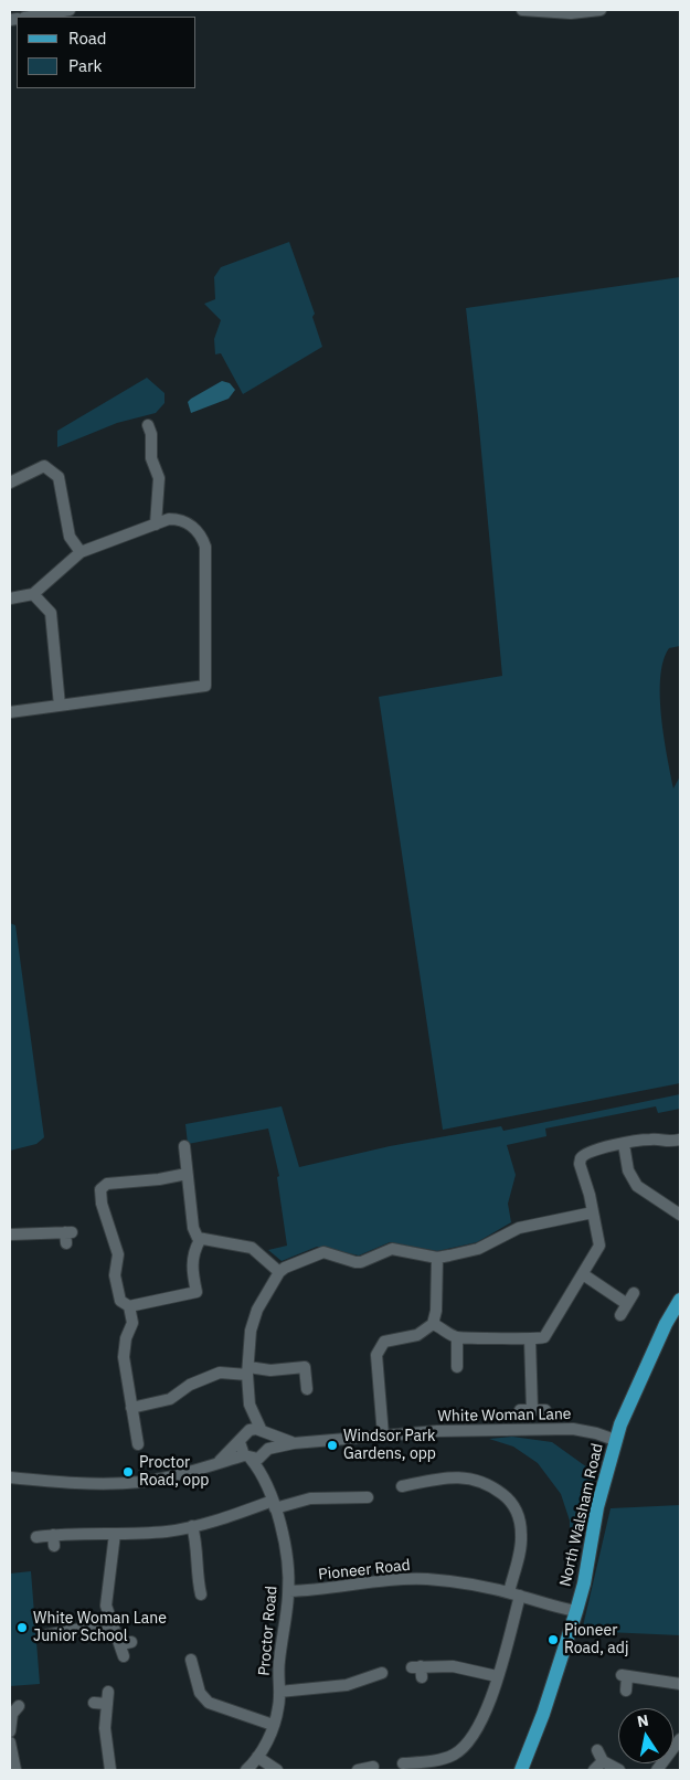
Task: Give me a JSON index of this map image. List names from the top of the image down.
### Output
{
  "streets": {
    "main road": ["North Walsham Road"],
    "street": ["White Woman Lane", "Pioneer Road", "Proctor Road"]
  },
  "crossings": [
    ["White Woman Lane", "North Walsham Road"],
    ["White Woman Lane", "Proctor Road"],
    ["North Walsham Road", "Pioneer Road"],
    ["Pioneer Road", "Proctor Road"]
  ],
  "places": [
    "Windsor Park Gardens, opp",
    "Proctor Road, opp",
    "White Woman Lane Junior School",
    "Pioneer Road, adj"
  ],
  "legend": ["Road", "Park"],
  "north": "top"
}
